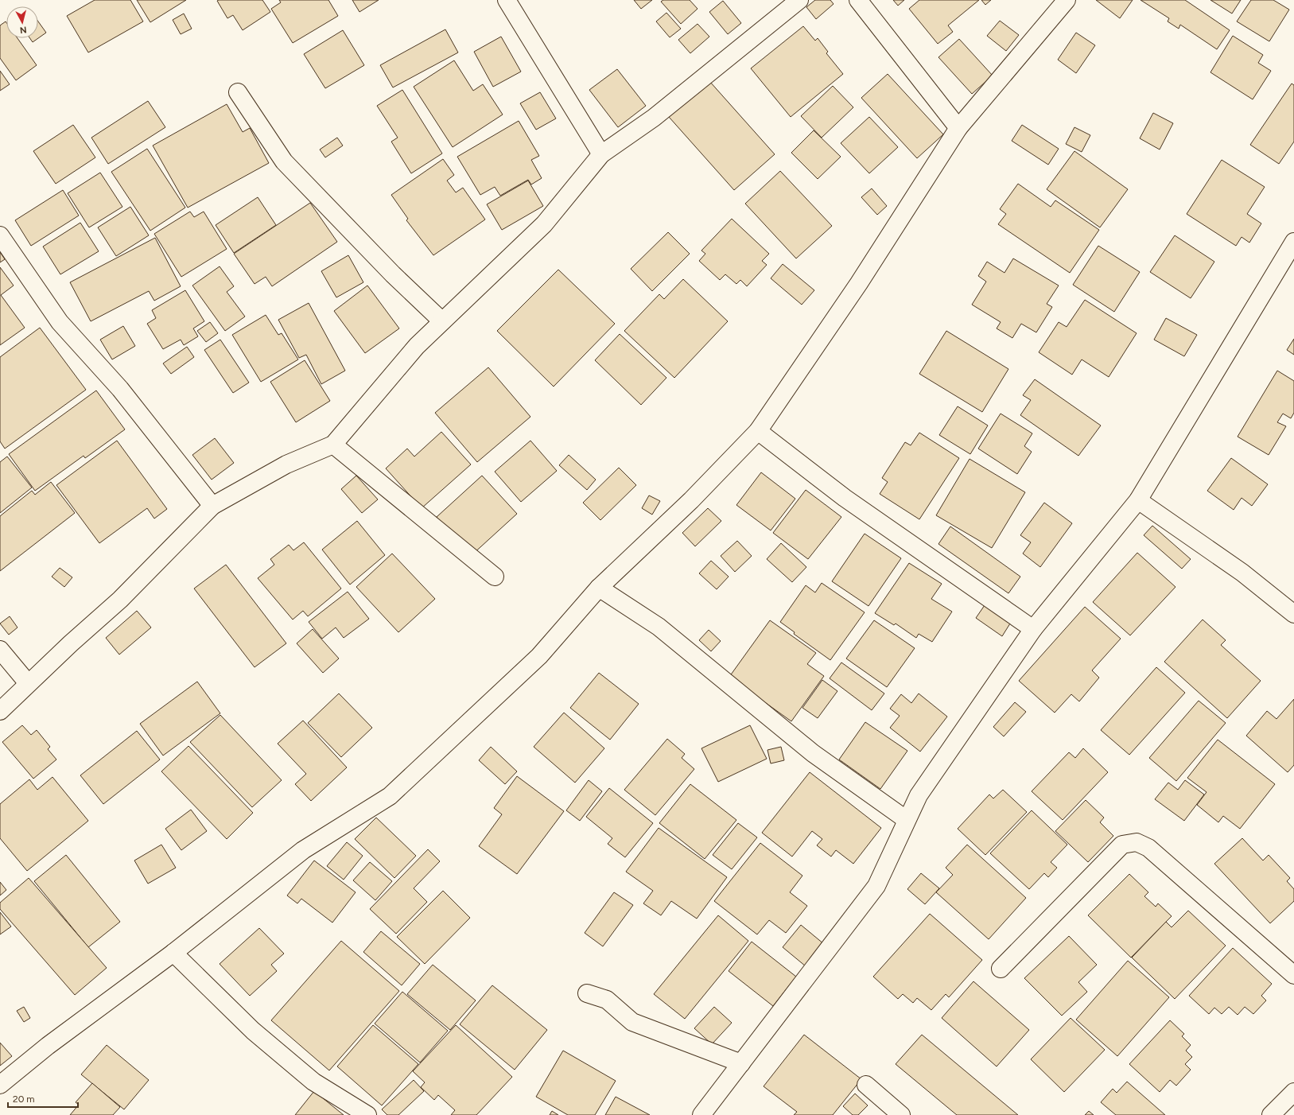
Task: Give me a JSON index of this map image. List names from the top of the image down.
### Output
{
  "scale_bar": "20 m",
  "north": "bottom"
}
